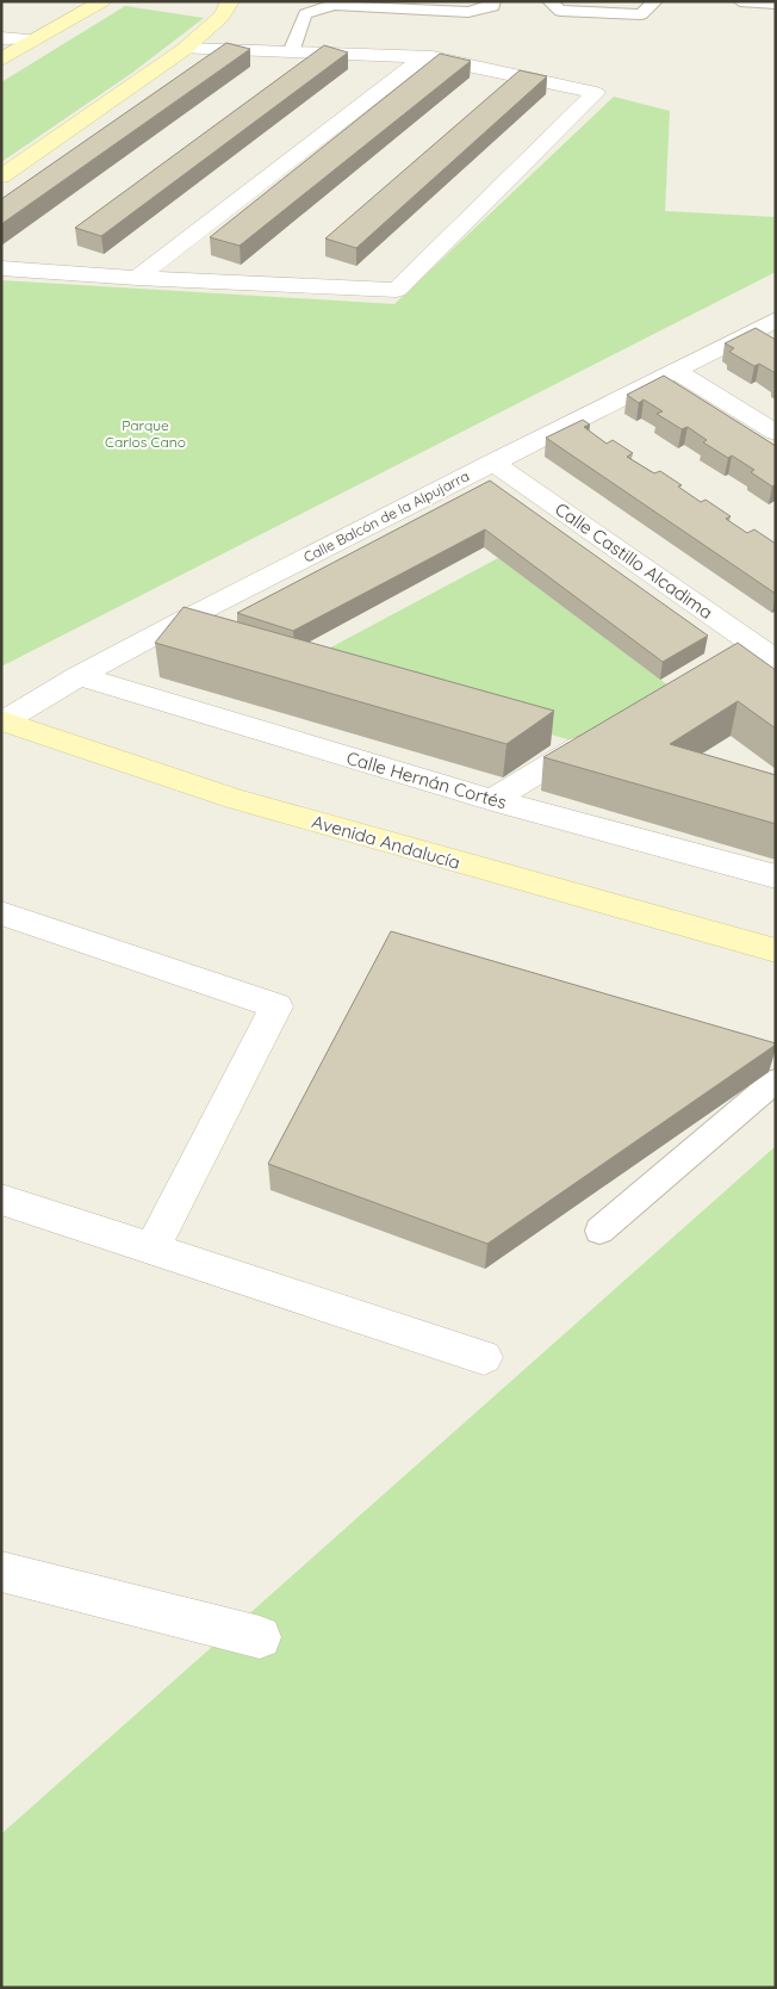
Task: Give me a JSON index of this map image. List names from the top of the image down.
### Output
{
  "streets": {
    "street": [
      "Calle Balcón de la Alpujarra",
      "Calle Castillo Alcadima",
      "Calle Hernán Cortés",
      "Avenida Andalucía"
    ]
  },
  "crossings": [
    ["Calle Balcón de la Alpujarra", "Calle Castillo Alcadima"],
    ["Calle Balcón de la Alpujarra", "Calle Hernán Cortés"],
    ["Calle Balcón de la Alpujarra", "Avenida Andalucía"]
  ],
  "parks": ["Parque Carlos Cano"]
}
